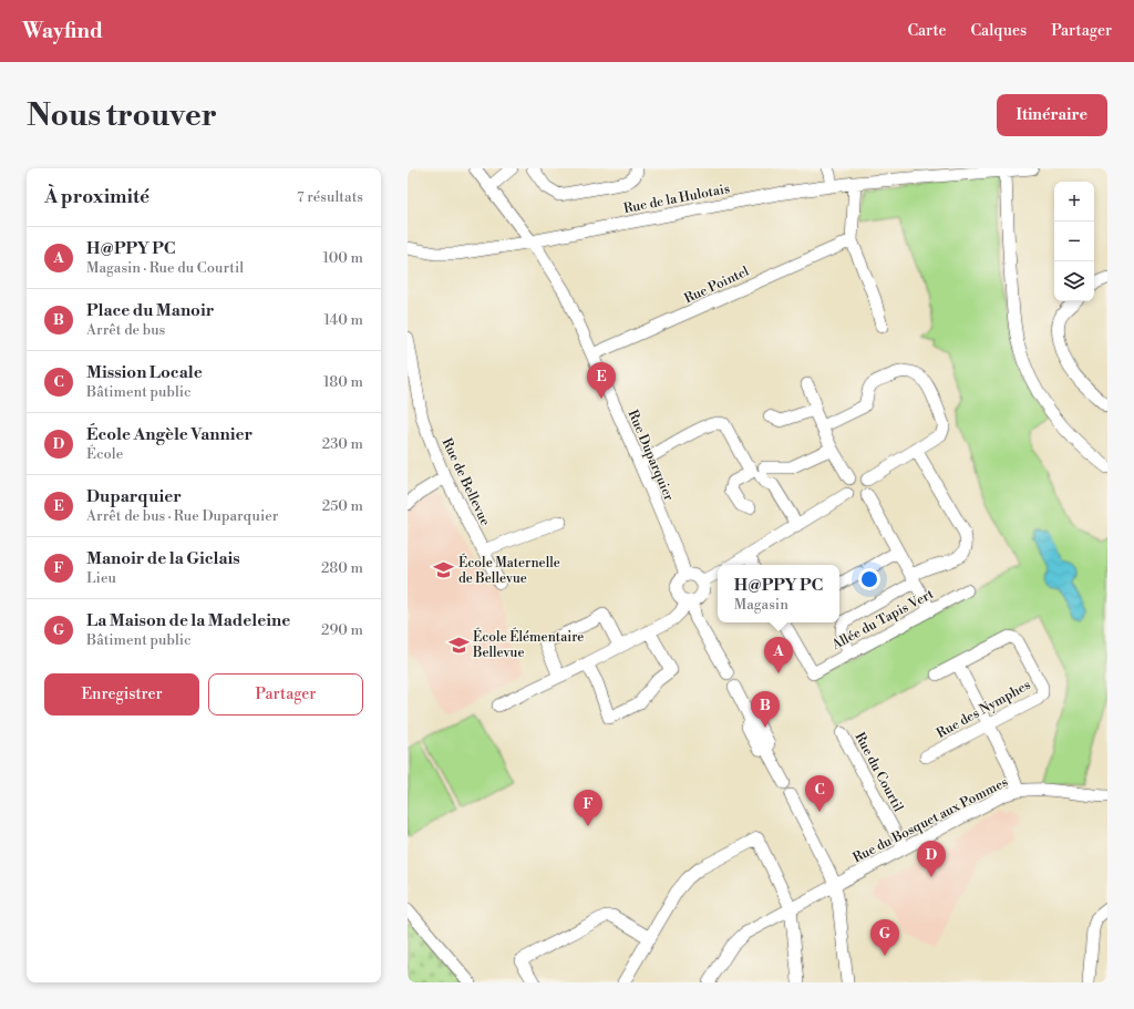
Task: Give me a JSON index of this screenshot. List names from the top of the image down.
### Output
{
  "streets": {
    "street": [
      "Rue de la Hulotais",
      "Rue Pointel",
      "Rue Duparquier",
      "Rue de Bellevue",
      "Allée du Tapis Vert",
      "Rue des Nymphes",
      "Rue du Courtil",
      "Rue du Bosquet aux Pommes"
    ]
  },
  "crossings": [
    ["Rue de la Hulotais", "Rue Duparquier"],
    ["Rue Pointel", "Rue Duparquier"],
    ["Rue du Courtil", "Rue du Bosquet aux Pommes"]
  ],
  "places": {
    "school or university": ["École Maternelle de Bellevue", "École Élémentaire Bellevue"]
  },
  "page": {
    "header": "Wayfind",
    "nav": ["Carte", "Calques", "Partager"],
    "buttons": [
      "Itinéraire",
      ["Enregistrer", "Partager"]
    ],
    "title": "Nous trouver",
    "heading": ["À proximité", "7 résultats"],
    "map_buttons": ["+", "−"],
    "list": [
      {
        "mark": "A",
        "name": "H@PPY PC",
        "note": "Magasin · Rue du Courtil",
        "value": "100 m"
      },
      {
        "mark": "B",
        "name": "Place du Manoir",
        "note": "Arrêt de bus",
        "value": "140 m"
      },
      {
        "mark": "C",
        "name": "Mission Locale",
        "note": "Bâtiment public",
        "value": "180 m"
      },
      {
        "mark": "D",
        "name": "École Angèle Vannier",
        "note": "École",
        "value": "230 m"
      },
      {
        "mark": "E",
        "name": "Duparquier",
        "note": "Arrêt de bus · Rue Duparquier",
        "value": "250 m"
      },
      {
        "mark": "F",
        "name": "Manoir de la Giclais",
        "note": "Lieu",
        "value": "280 m"
      },
      {
        "mark": "G",
        "name": "La Maison de la Madeleine",
        "note": "Bâtiment public",
        "value": "290 m"
      }
    ],
    "pins": [
      "E",
      "A",
      "B",
      "C",
      "F",
      "D",
      "G"
    ],
    "popup": ["H@PPY PC", "Magasin"]
  }
}
